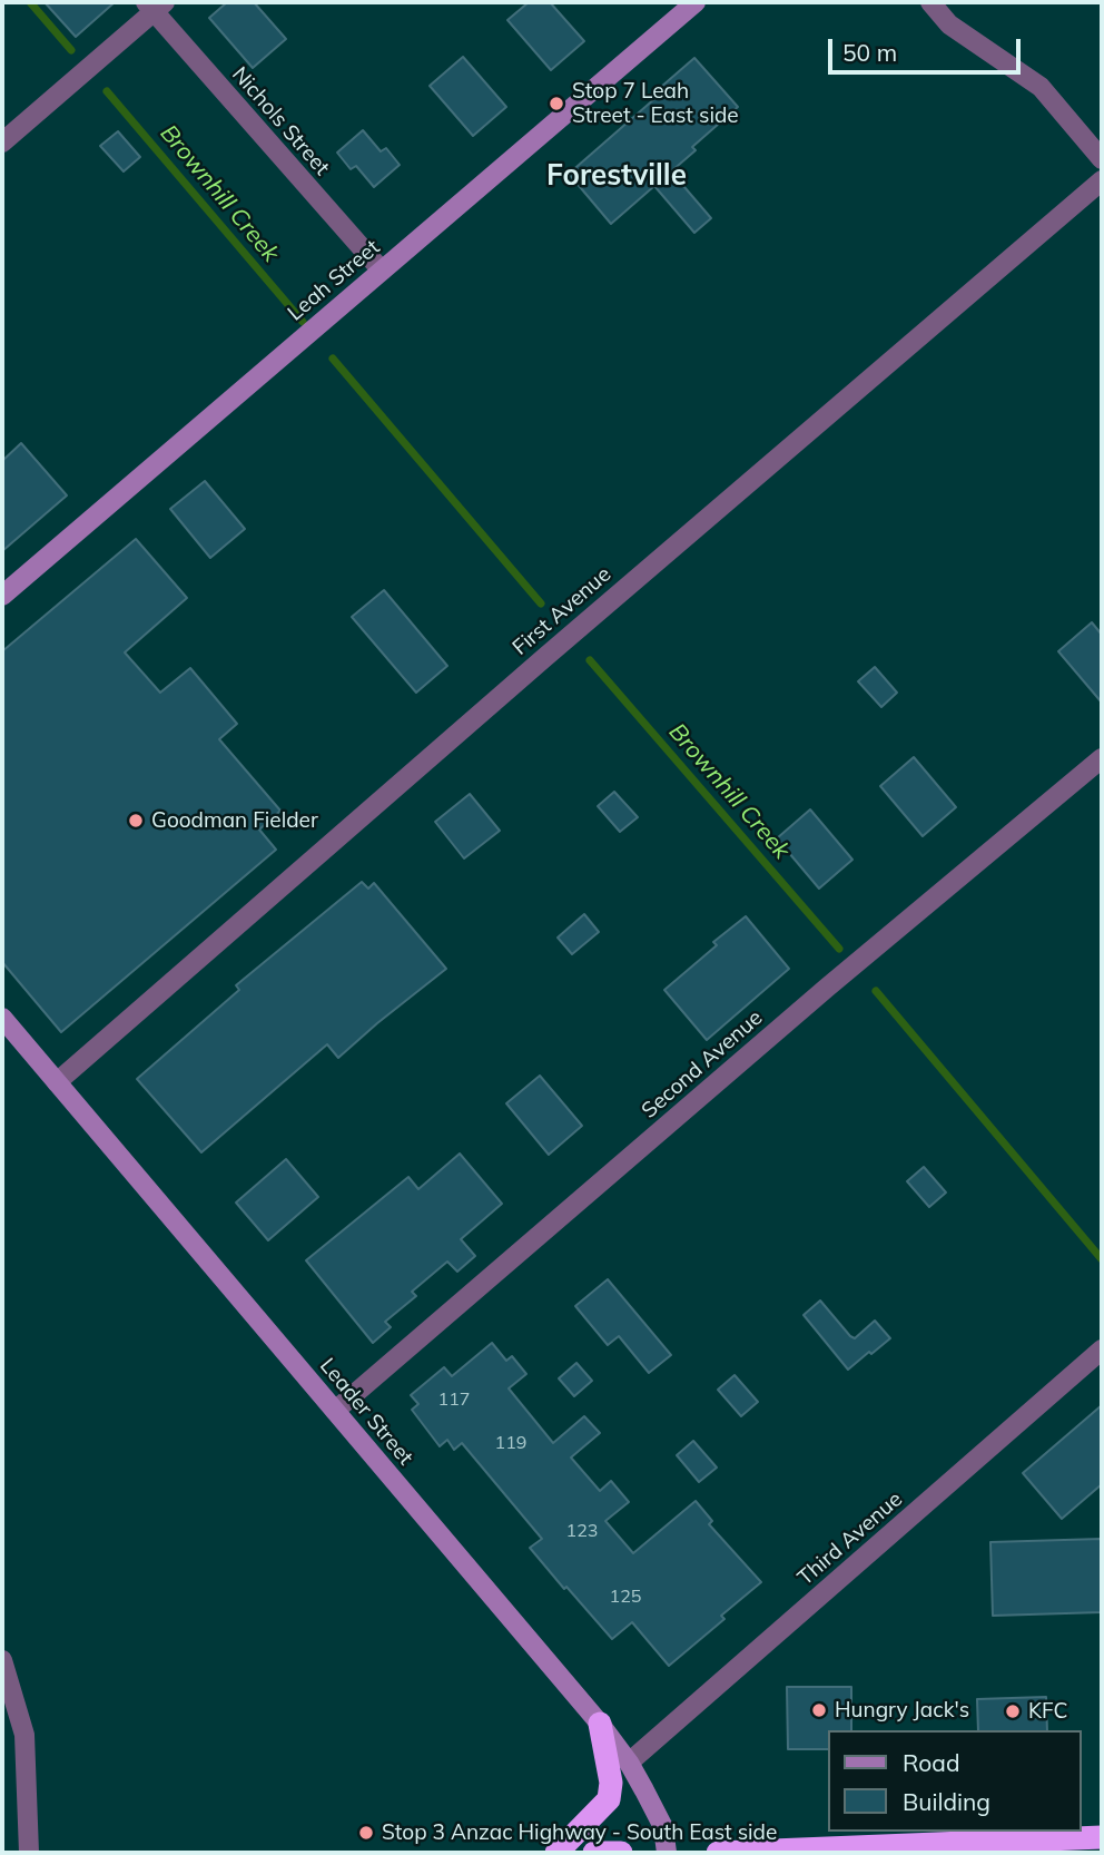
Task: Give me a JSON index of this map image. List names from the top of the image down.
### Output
{
  "streets": {
    "main road": ["Leah Street", "Leader Street"],
    "street": [
      "Nichols Street",
      "First Avenue",
      "Second Avenue",
      "Third Avenue"
    ]
  },
  "crossings": [
    ["Nichols Street", "Leah Street"],
    ["First Avenue", "Leader Street"],
    ["Second Avenue", "Leader Street"],
    ["Leader Street", "Third Avenue"]
  ],
  "districts": ["Forestville"],
  "water": ["Brownhill Creek"],
  "places": [
    "Stop 7 Leah Street - East side",
    "Goodman Fielder",
    "Hungry Jack's",
    "KFC",
    "Stop 3 Anzac Highway - South East side"
  ],
  "house_numbers": [
    "117",
    "119",
    "123",
    "125"
  ],
  "legend": ["Road", "Building"],
  "scale_bar": "50 m"
}
